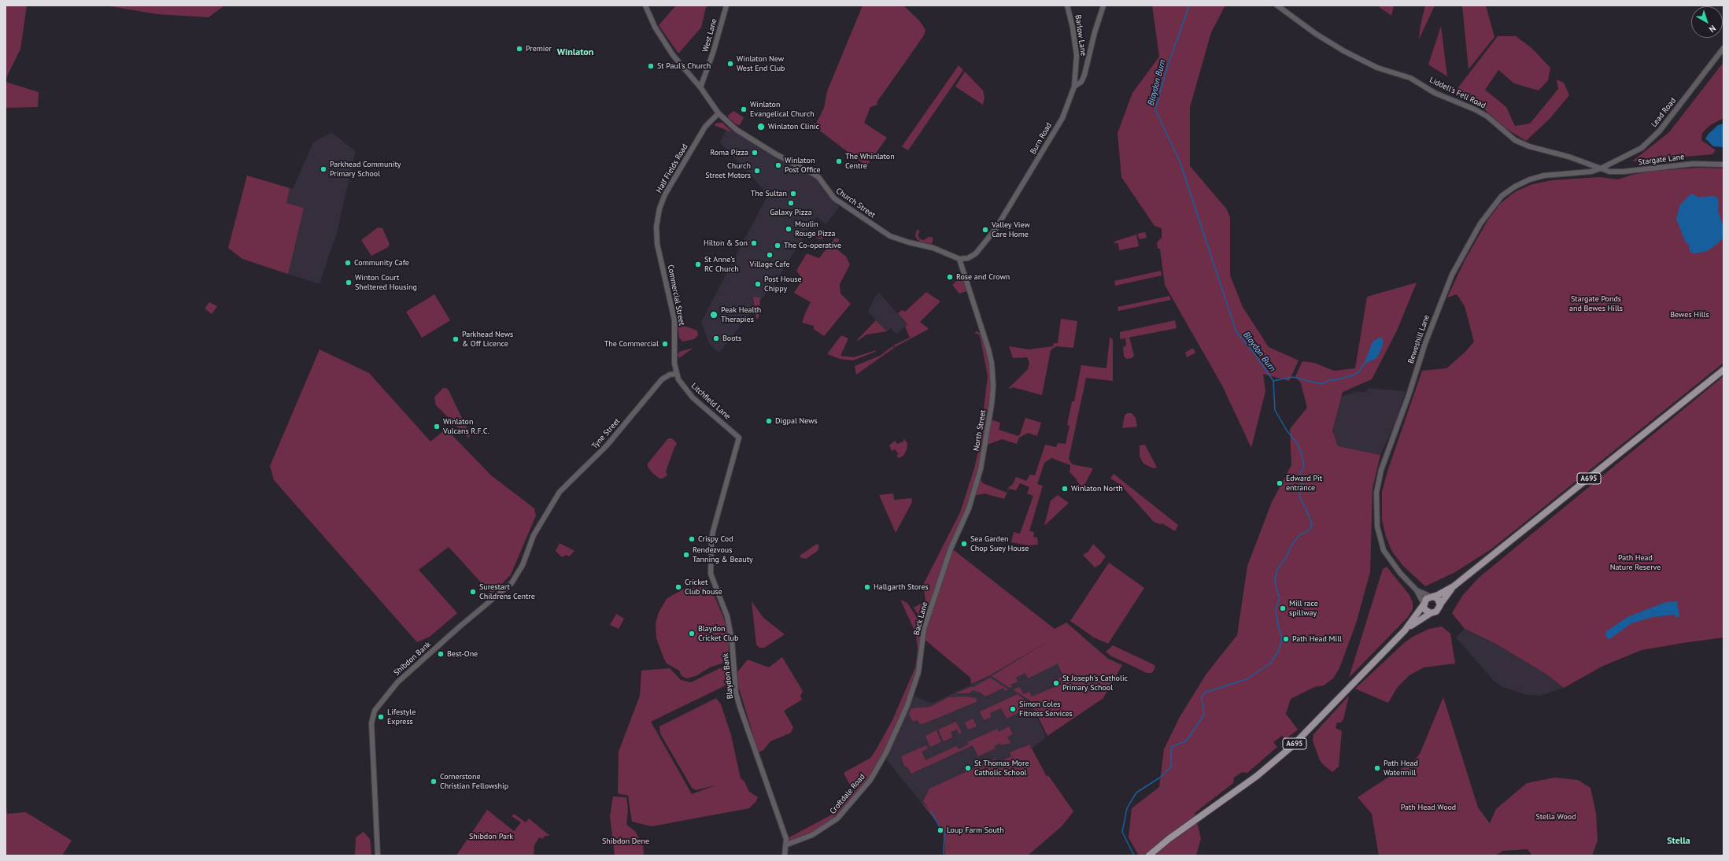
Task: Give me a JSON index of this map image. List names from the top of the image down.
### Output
{
  "streets": {
    "main road": ["A695"],
    "street": [
      "West Lane",
      "Barlow Lane",
      "Liddell's Fell Road",
      "Lead Road",
      "Burn Road",
      "Stargate Lane",
      "Half Fields Road",
      "Church Street",
      "Commercial Street",
      "Beweshill Lane",
      "Litchfield Lane",
      "North Street",
      "Tyne Street",
      "Back Lane",
      "Shibdon Bank",
      "Blaydon Bank",
      "Croftdale Road"
    ]
  },
  "crossings": [
    ["West Lane", "Church Street"],
    ["Barlow Lane", "Burn Road"],
    ["Liddell's Fell Road", "Lead Road"],
    ["Liddell's Fell Road", "Stargate Lane"],
    ["Liddell's Fell Road", "Beweshill Lane"],
    ["Lead Road", "Stargate Lane"],
    ["Lead Road", "Beweshill Lane"],
    ["Burn Road", "Church Street"],
    ["Burn Road", "North Street"],
    ["Stargate Lane", "Beweshill Lane"],
    ["Half Fields Road", "Church Street"],
    ["Half Fields Road", "Commercial Street"],
    ["Church Street", "North Street"],
    ["Commercial Street", "Litchfield Lane"],
    ["Commercial Street", "Tyne Street"],
    ["Beweshill Lane", "A695"],
    ["Litchfield Lane", "Tyne Street"],
    ["Litchfield Lane", "Blaydon Bank"],
    ["North Street", "Back Lane"],
    ["Tyne Street", "Shibdon Bank"],
    ["Back Lane", "Croftdale Road"],
    ["Blaydon Bank", "Croftdale Road"]
  ],
  "districts": ["Winlaton", "Stella"],
  "water": ["Blaydon Burn"],
  "parks": [
    "Stargate Ponds and Bewes Hills",
    "Bewes Hills",
    "Path Head Nature Reserve",
    "Path Head Wood",
    "Stella Wood",
    "Shibdon Park",
    "Shibdon Dene"
  ],
  "places": [
    "Premier",
    "Winlaton New West End Club",
    "St Paul's Church",
    "Winlaton Evangelical Church",
    "Winlaton Clinic",
    "Roma Pizza",
    "The Whinlaton Centre",
    "Winlaton Post Office",
    "Parkhead Community Primary School",
    "Church Street Motors",
    "The Sultan",
    "Galaxy Pizza",
    "Moulin Rouge Pizza",
    "Valley View Care Home",
    "Hilton & Son",
    "The Co-operative",
    "Village Cafe",
    "Community Cafe",
    "St Anne's RC Church",
    "Rose and Crown",
    "Winton Court Sheltered Housing",
    "Post House Chippy",
    "Peak Health Therapies",
    "Boots",
    "Parkhead News & Off Licence",
    "The Commercial",
    "Digpal News",
    "Winlaton Vulcans R.F.C.",
    "Edward Pit entrance",
    "Winlaton North",
    "Crispy Cod",
    "Sea Garden Chop Suey House",
    "Rendezvous Tanning & Beauty",
    "Cricket Club house",
    "Hallgarth Stores",
    "Surestart Childrens Centre",
    "Mill race spillway",
    "Blaydon Cricket Club",
    "Path Head Mill",
    "Best-One",
    "St Joseph's Catholic Primary School",
    "Simon Coles Fitness Services",
    "Lifestyle Express",
    "St Thomas More Catholic School",
    "Path Head Watermill",
    "Cornerstone Christian Fellowship",
    "Loup Farm South"
  ],
  "north": "bottom right"
}
